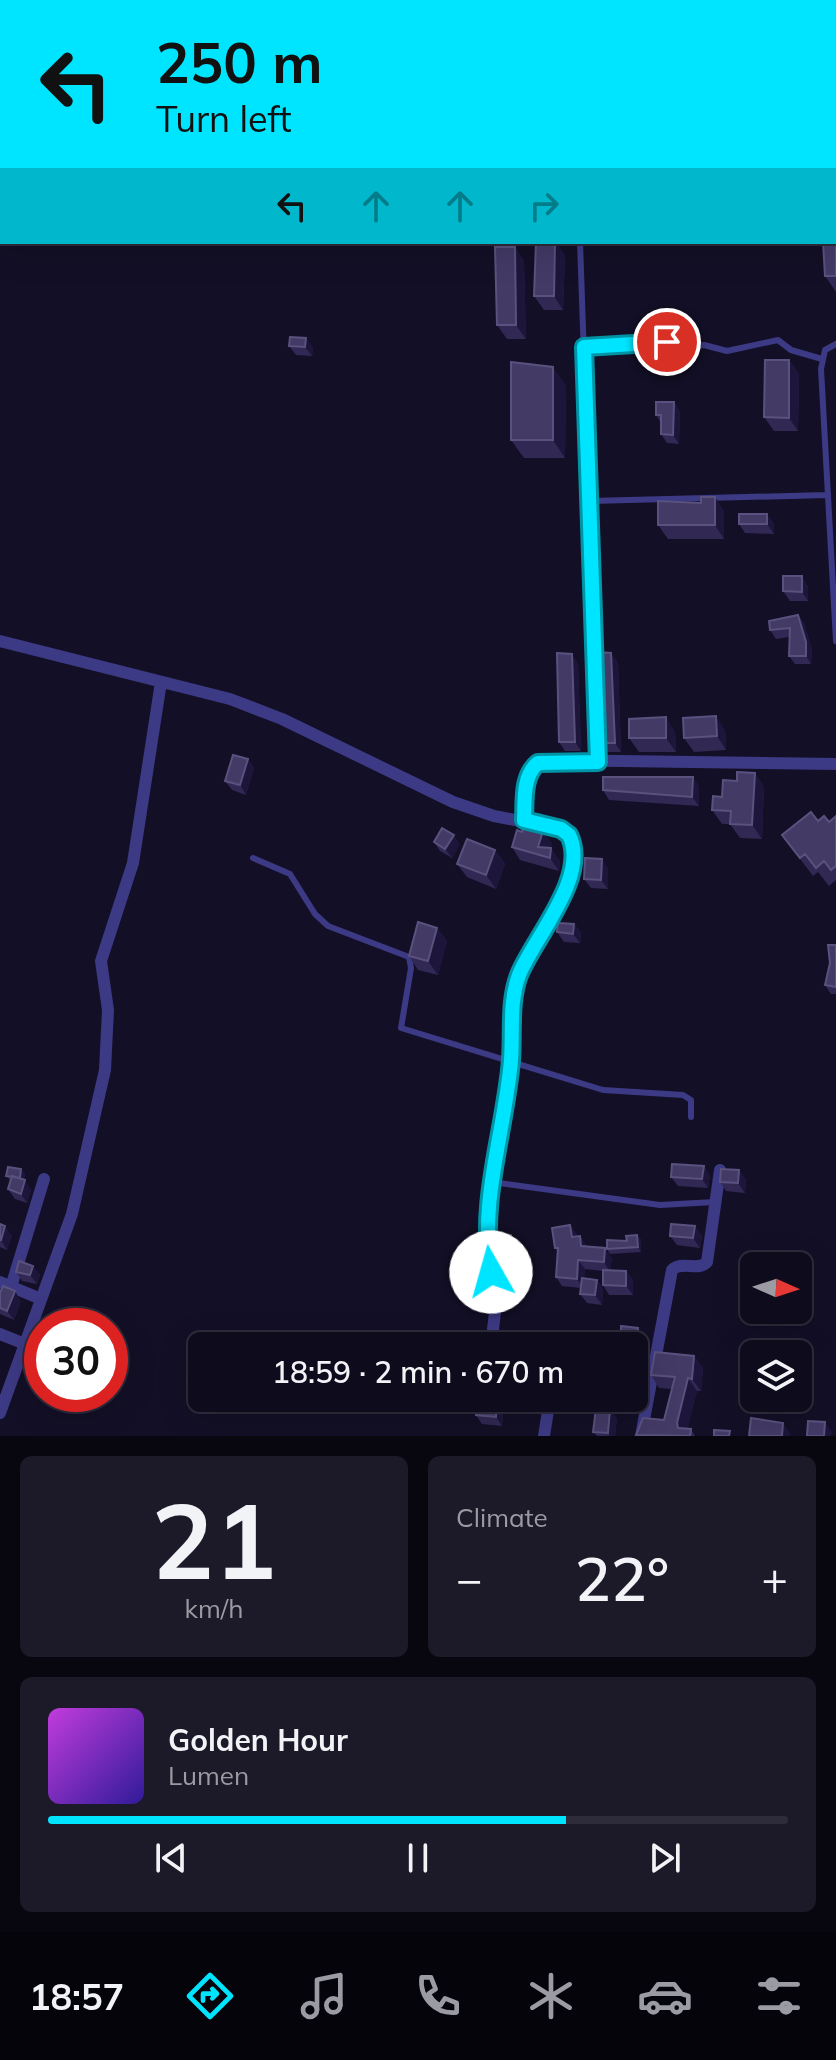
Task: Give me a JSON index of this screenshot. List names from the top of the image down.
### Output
{
  "north": "right",
  "page": {
    "turn": ["250 m", "Turn left"],
    "limit": "30",
    "trip": "18:59 · 2 min · 670 m",
    "tile": [
      ["21", "km/h"],
      "Climate"
    ],
    "heat": ["−", "22°", "+"],
    "song": ["Golden Hour", "Lumen"],
    "tabs": "18:57"
  }
}
